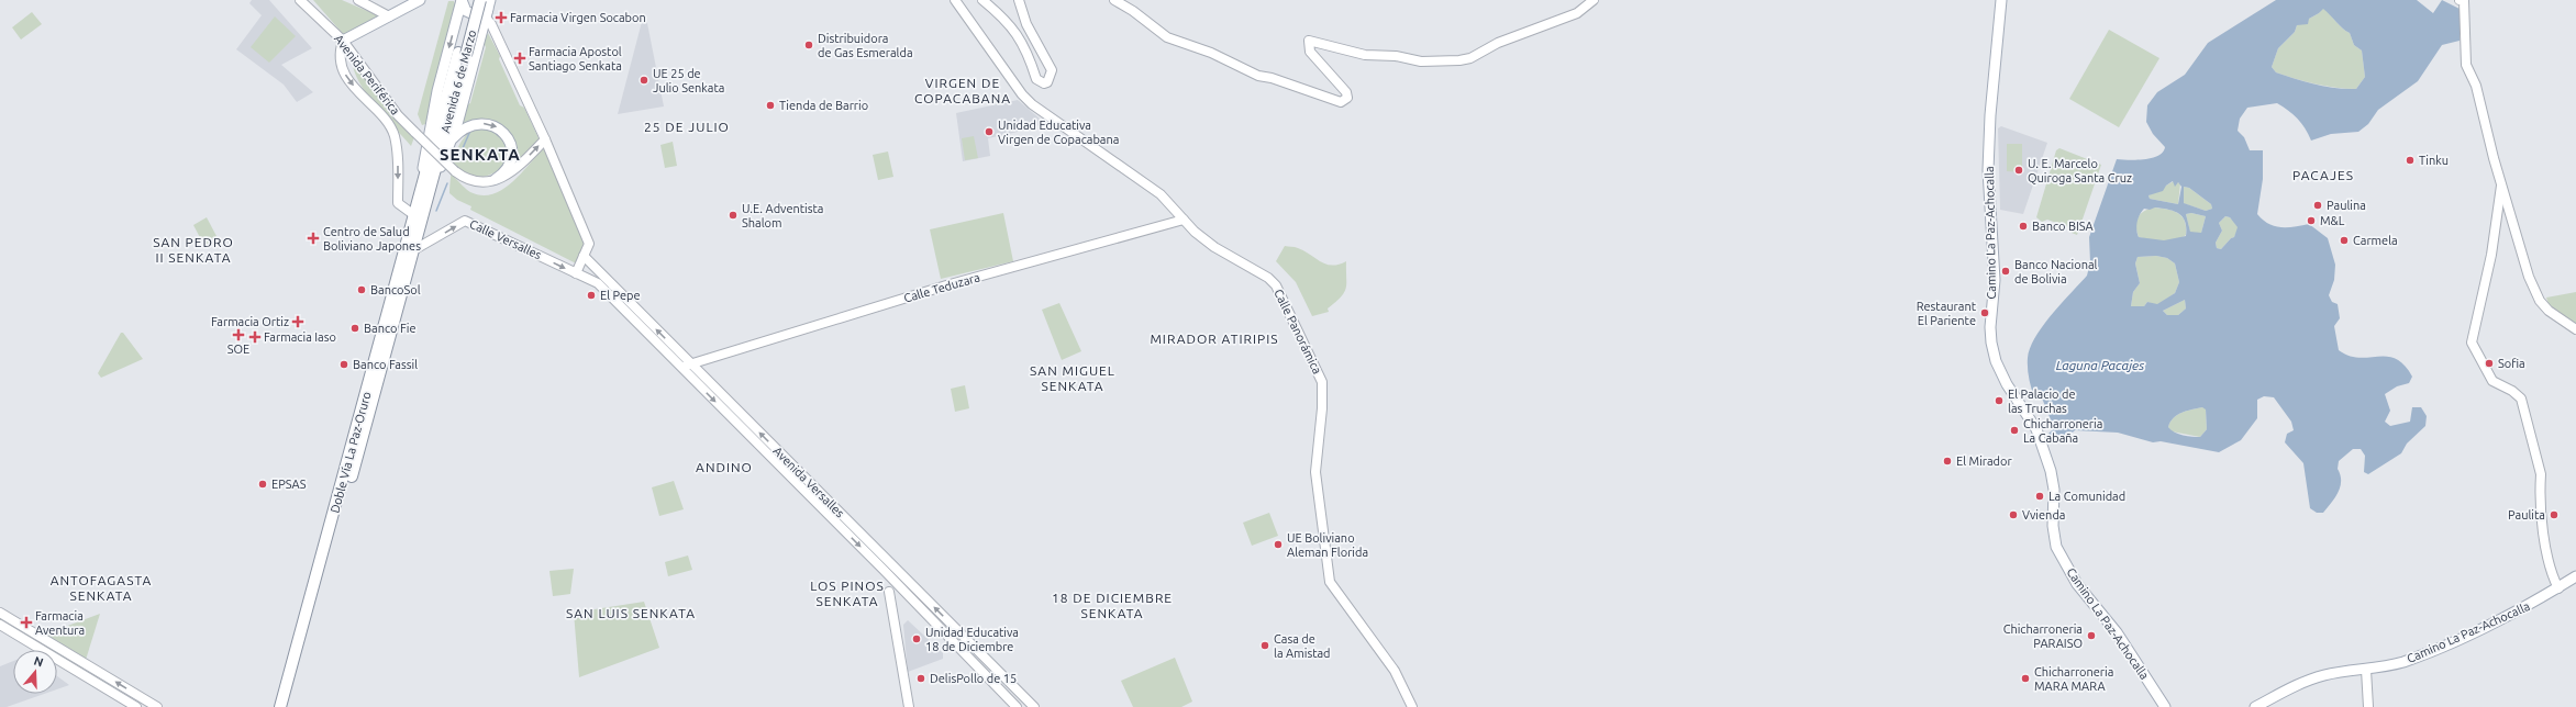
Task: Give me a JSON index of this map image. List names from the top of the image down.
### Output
{
  "streets": {
    "highway": ["Avenida 6 de Marzo", "Doble Vía La Paz-Oruro"],
    "main road": ["Camino La Paz-Achocalla"],
    "street": [
      "Avenida Periférica",
      "Calle Versalles",
      "Calle Teduzara",
      "Calle Panorámica",
      "Avenida Versalles"
    ]
  },
  "crossings": [
    ["Avenida 6 de Marzo", "Doble Vía La Paz-Oruro"],
    ["Calle Versalles", "Doble Vía La Paz-Oruro"],
    ["Calle Versalles", "Avenida Versalles"],
    ["Calle Teduzara", "Calle Panorámica"],
    ["Calle Teduzara", "Avenida Versalles"]
  ],
  "one_way": ["Calle Versalles"],
  "districts": [
    "VIRGEN DE COPACABANA",
    "25 DE JULIO",
    "SENKATA",
    "PACAJES",
    "SAN PEDRO II SENKATA",
    "MIRADOR ATIRIPIS",
    "SAN MIGUEL SENKATA",
    "ANDINO",
    "ANTOFAGASTA SENKATA",
    "LOS PINOS SENKATA",
    "18 DE DICIEMBRE SENKATA",
    "SAN LUIS SENKATA"
  ],
  "water": ["Laguna Pacajes"],
  "places": {
    "health": [
      "Farmacia Virgen Socabon",
      "Farmacia Apostol Santiago Senkata",
      "Centro de Salud Boliviano Japones",
      "Farmacia Ortiz",
      "SOE",
      "Farmacia Iaso",
      "Farmacia Aventura"
    ],
    "other": [
      "Distribuidora de Gas Esmeralda",
      "UE 25 de Julio Senkata",
      "Tienda de Barrio",
      "Unidad Educativa Virgen de Copacabana",
      "Tinku",
      "U. E. Marcelo Quiroga Santa Cruz",
      "Paulina",
      "U.E. Adventista Shalom",
      "M&L",
      "Banco BISA",
      "Carmela",
      "Banco Nacional de Bolivia",
      "BancoSol",
      "El Pepe",
      "Restaurant El Pariente",
      "Banco Fie",
      "Sofia",
      "Banco Fassil",
      "El Palacio de las Truchas",
      "Chicharroneria La Cabaña",
      "El Mirador",
      "EPSAS",
      "La Comunidad",
      "Vvienda",
      "Paulita",
      "UE Boliviano Aleman Florida",
      "Chicharroneria PARAISO",
      "Unidad Educativa 18 de Diciembre",
      "Casa de la Amistad",
      "DelisPollo de 15",
      "Chicharroneria MARA MARA"
    ]
  },
  "north": "top"
}
